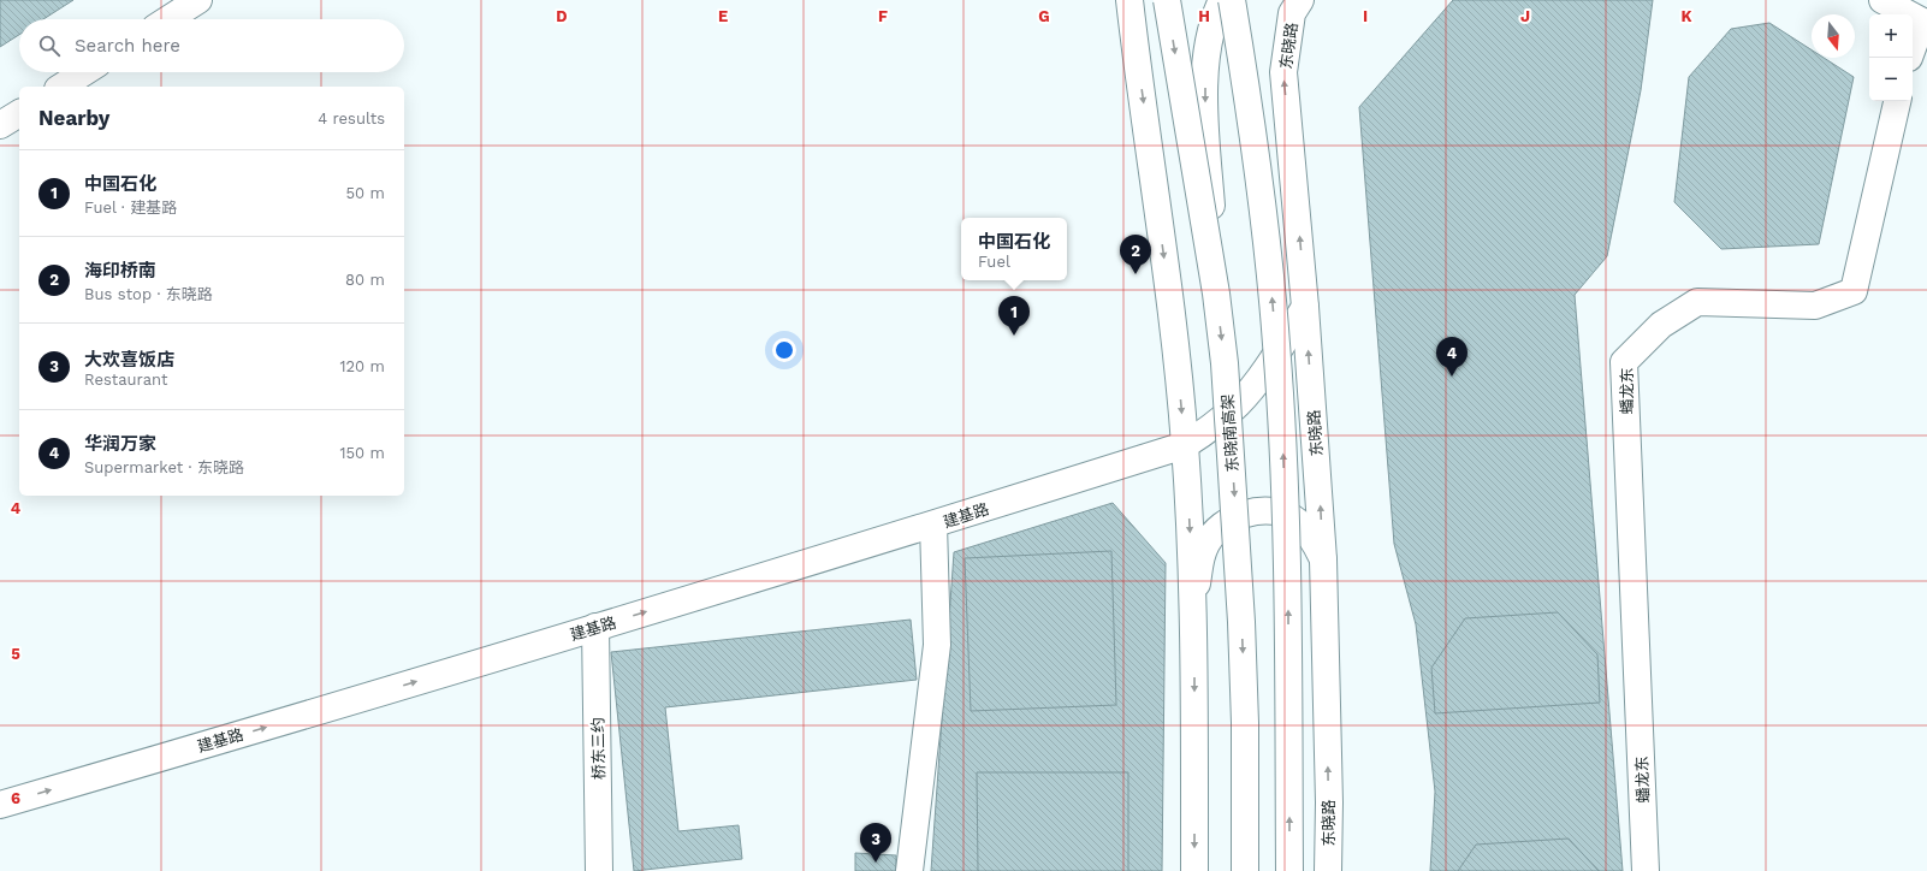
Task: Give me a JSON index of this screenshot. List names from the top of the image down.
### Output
{
  "streets": {
    "main road": [
      "东晓路",
      "蟠龙东",
      "东晓南高架",
      "建基路",
      "桥东三约"
    ]
  },
  "crossings": [
    ["东晓路", "建基路"],
    ["建基路", "桥东三约"]
  ],
  "one_way": ["建基路"],
  "north": "bottom",
  "page": {
    "map_buttons": ["+", "−"],
    "search": "Search here",
    "heading": ["Nearby", "4 results"],
    "list": [
      {
        "mark": "1",
        "name": "中国石化",
        "note": "Fuel · 建基路",
        "value": "50 m"
      },
      {
        "mark": "2",
        "name": "海印桥南",
        "note": "Bus stop · 东晓路",
        "value": "80 m"
      },
      {
        "mark": "3",
        "name": "大欢喜饭店",
        "note": "Restaurant",
        "value": "120 m"
      },
      {
        "mark": "4",
        "name": "华润万家",
        "note": "Supermarket · 东晓路",
        "value": "150 m"
      }
    ],
    "popup": ["中国石化", "Fuel"],
    "pins": [
      "2",
      "1",
      "4",
      "3"
    ]
  },
  "grid": {
    "columns": [
      "D",
      "E",
      "F",
      "G",
      "H",
      "I",
      "J",
      "K"
    ],
    "rows": ["4", "5", "6"]
  }
}
